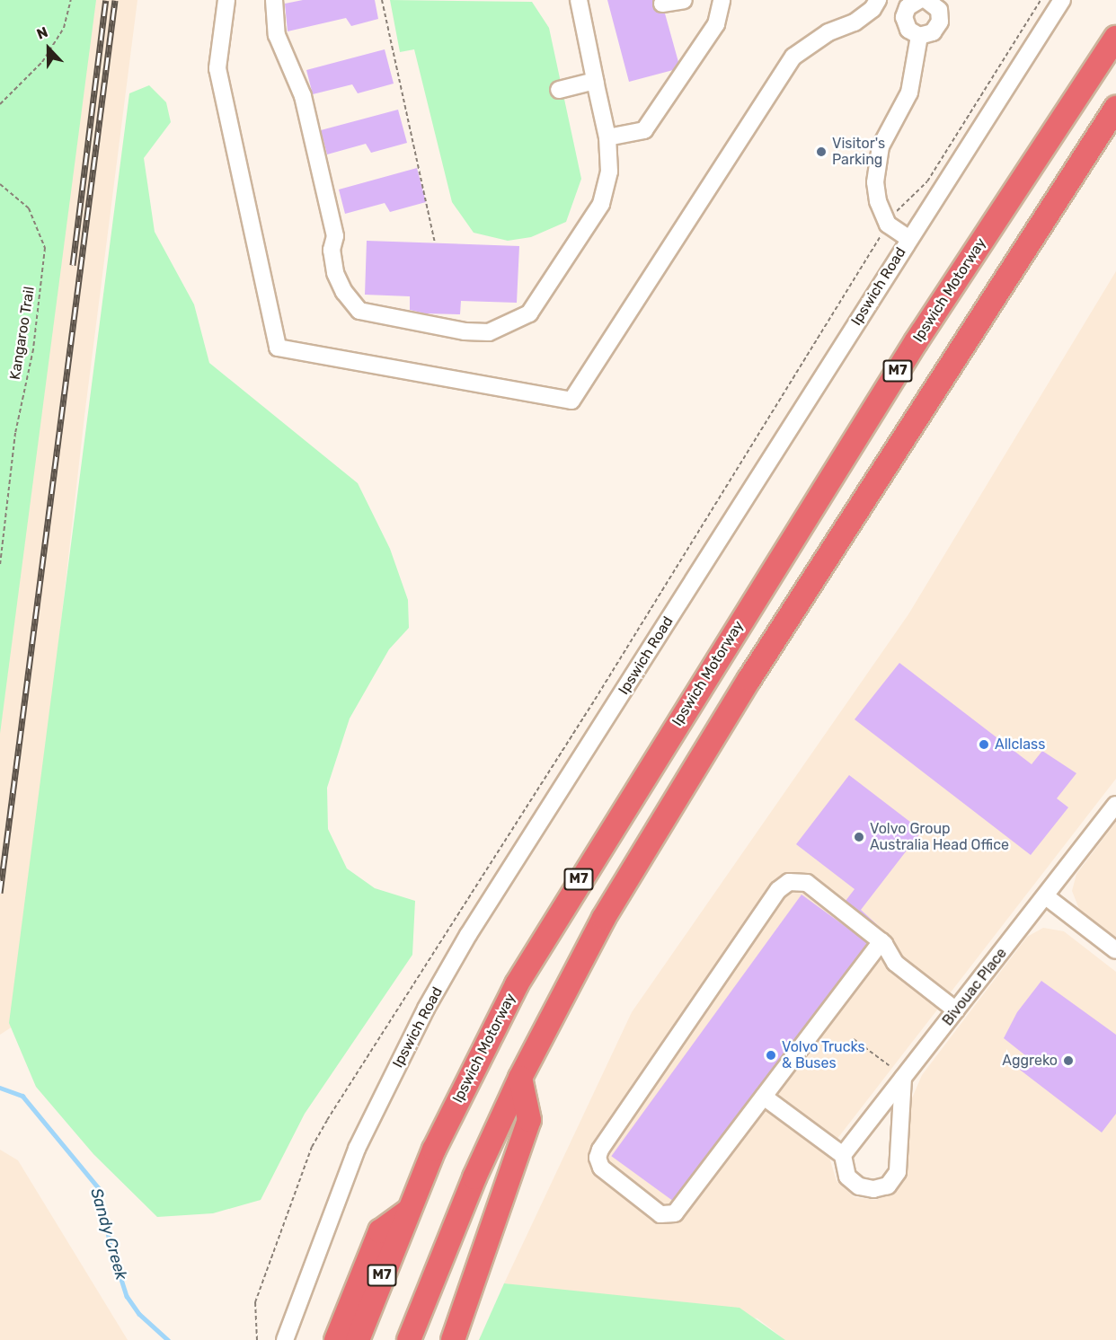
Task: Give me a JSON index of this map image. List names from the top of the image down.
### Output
{
  "streets": {
    "highway": ["Ipswich Motorway", "M7"],
    "street": ["Ipswich Road", "Bivouac Place"],
    "path": ["Kangaroo Trail"]
  },
  "water": ["Sandy Creek"],
  "places": [
    "Visitor's Parking",
    "Allclass",
    "Volvo Group Australia Head Office",
    "Volvo Trucks & Buses",
    "Aggreko"
  ],
  "north": "top"
}
